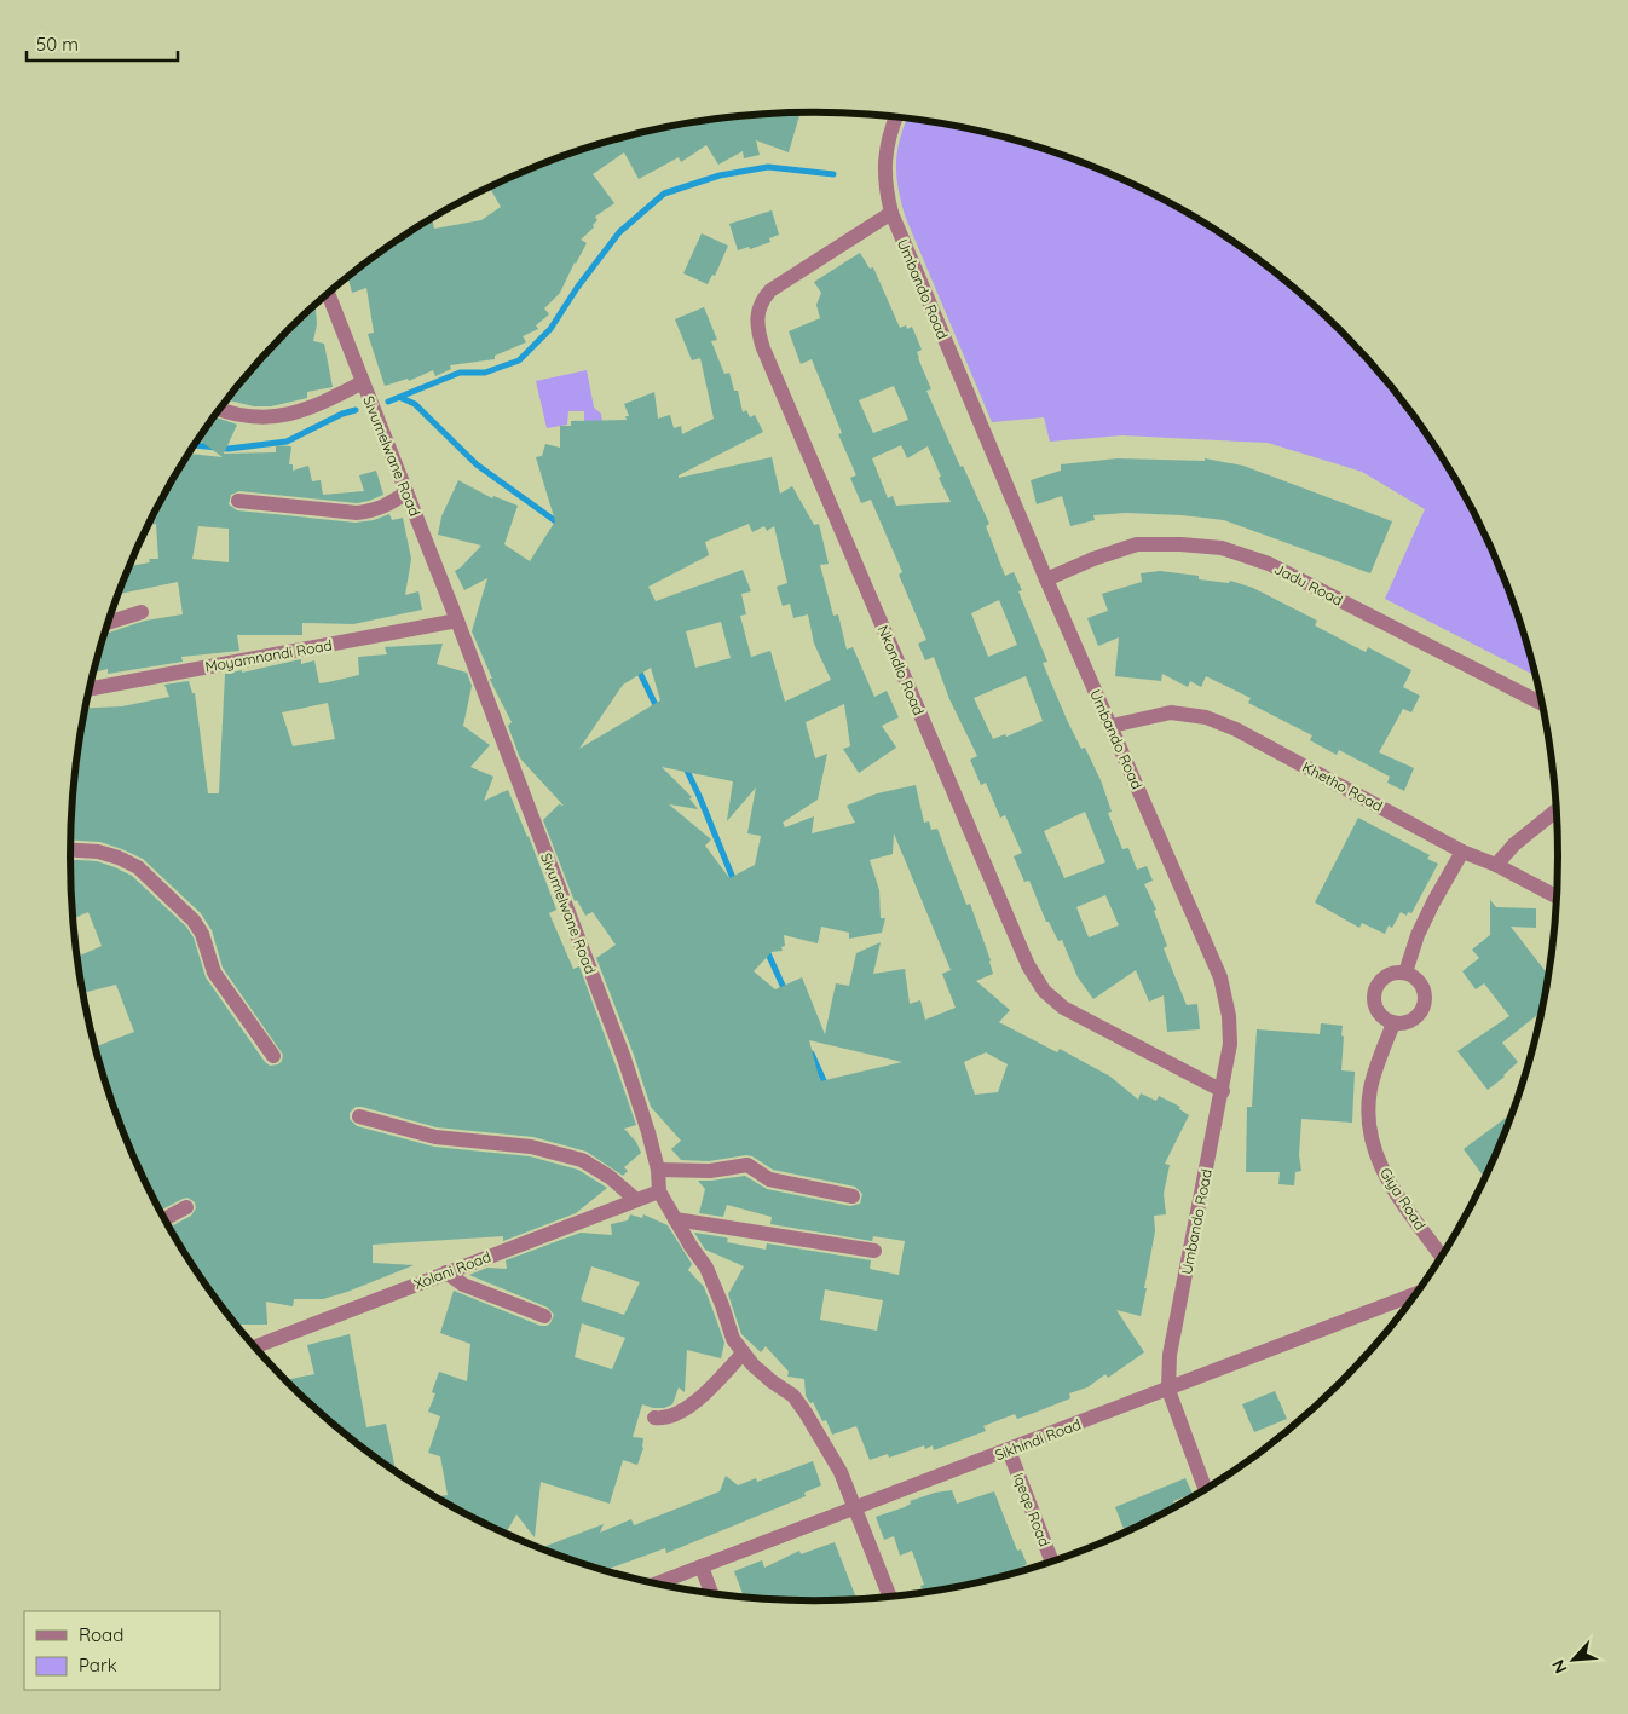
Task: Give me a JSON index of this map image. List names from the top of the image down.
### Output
{
  "streets": {
    "street": [
      "Umbando Road",
      "Sivumelwane Road",
      "Jadu Road",
      "Moyamnandi Road",
      "Nkondlo Road",
      "Khetho Road",
      "Giya Road",
      "Xolani Road",
      "Sikhindi Road",
      "Iqeqe Road"
    ]
  },
  "crossings": [
    ["Umbando Road", "Jadu Road"],
    ["Umbando Road", "Nkondlo Road"],
    ["Umbando Road", "Khetho Road"],
    ["Umbando Road", "Sikhindi Road"],
    ["Sivumelwane Road", "Moyamnandi Road"],
    ["Sivumelwane Road", "Xolani Road"],
    ["Sivumelwane Road", "Sikhindi Road"],
    ["Sikhindi Road", "Iqeqe Road"]
  ],
  "legend": ["Road", "Park"],
  "scale_bar": "50 m",
  "north": "bottom left"
}
